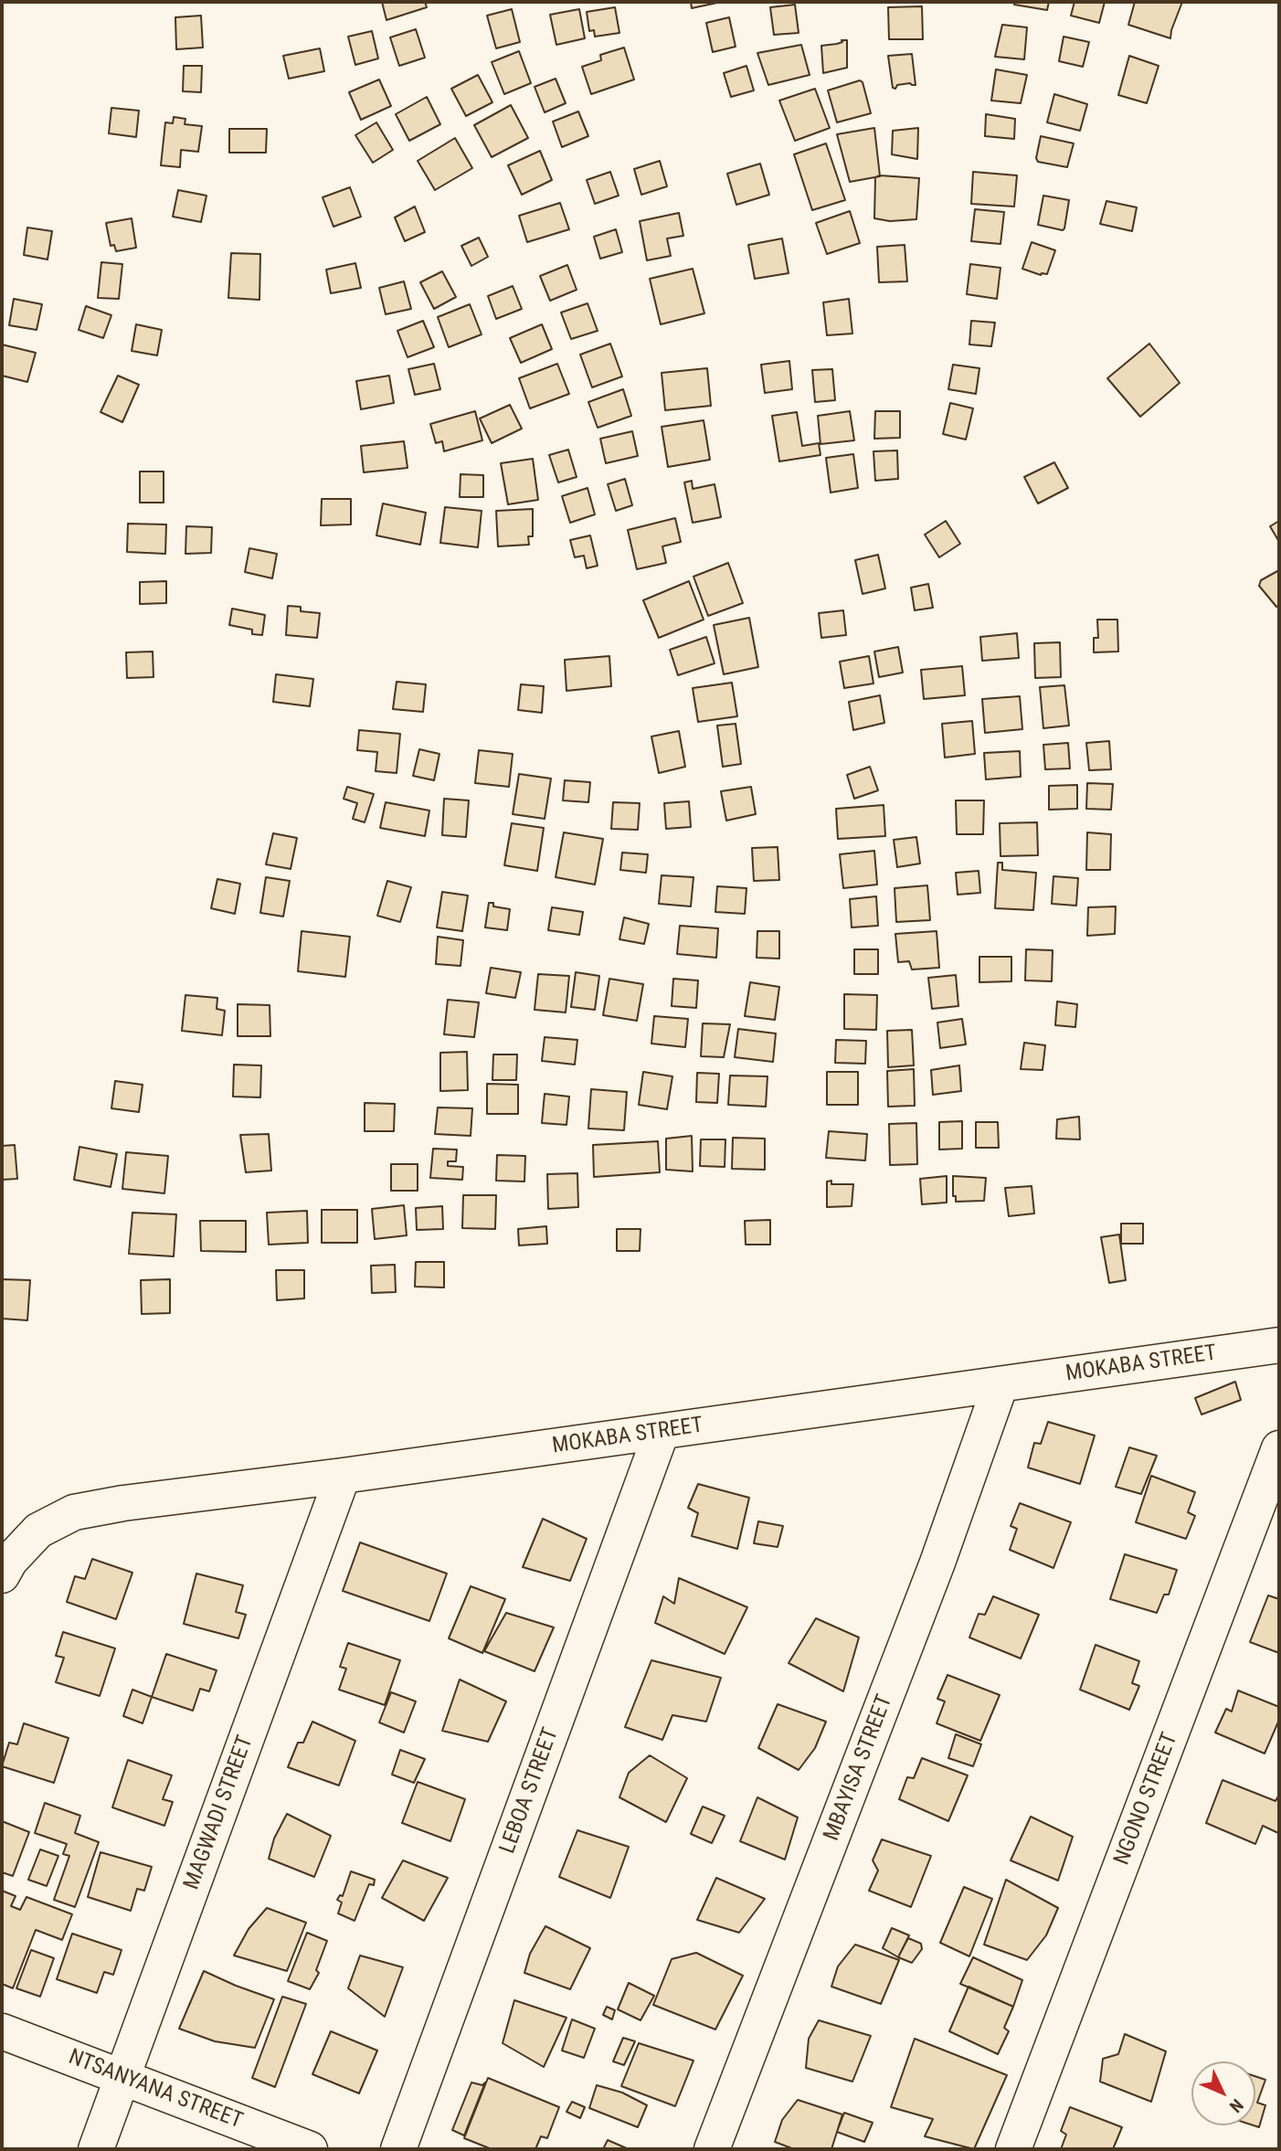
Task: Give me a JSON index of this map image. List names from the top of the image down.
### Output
{
  "streets": {
    "street": [
      "MOKABA STREET",
      "MBAYISA STREET",
      "LEBOA STREET",
      "NGONO STREET",
      "MAGWADI STREET",
      "NTSANYANA STREET"
    ]
  },
  "crossings": [
    ["MOKABA STREET", "MBAYISA STREET"],
    ["MOKABA STREET", "LEBOA STREET"],
    ["MOKABA STREET", "MAGWADI STREET"],
    ["MAGWADI STREET", "NTSANYANA STREET"]
  ],
  "north": "bottom right"
}
